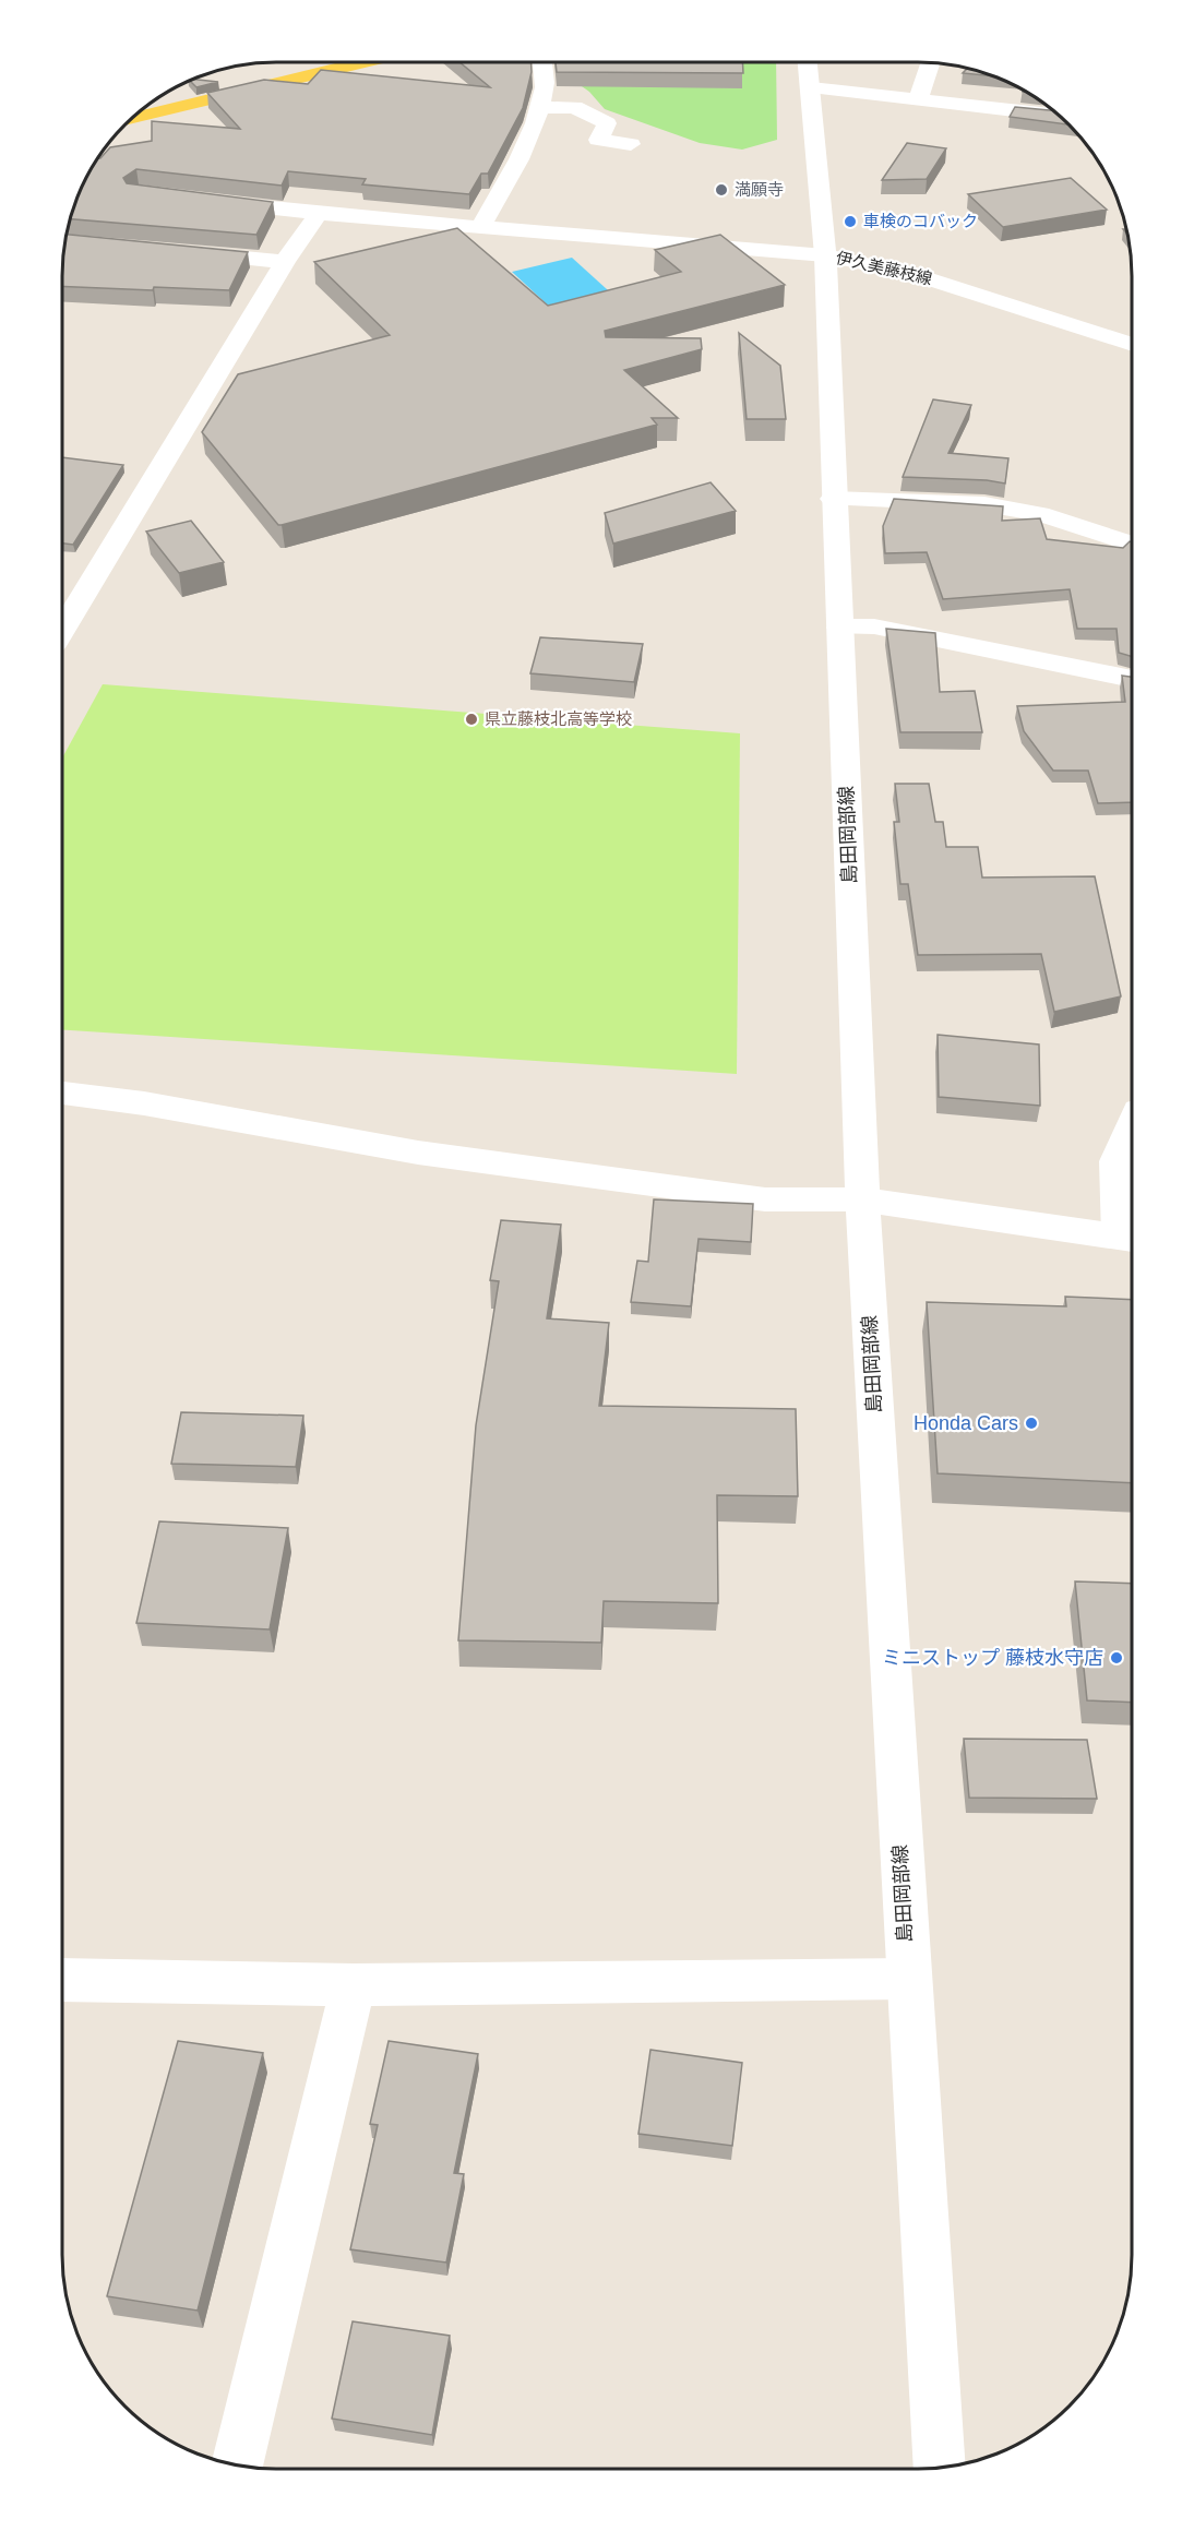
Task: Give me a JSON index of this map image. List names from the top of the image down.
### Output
{
  "streets": {
    "street": ["伊久美藤枝線", "島田岡部線"]
  },
  "crossings": [
    ["伊久美藤枝線", "島田岡部線"]
  ],
  "places": [
    "満願寺",
    "車検のコバック",
    "県立藤枝北高等学校",
    "Honda Cars",
    "ミニストップ 藤枝水守店"
  ]
}
